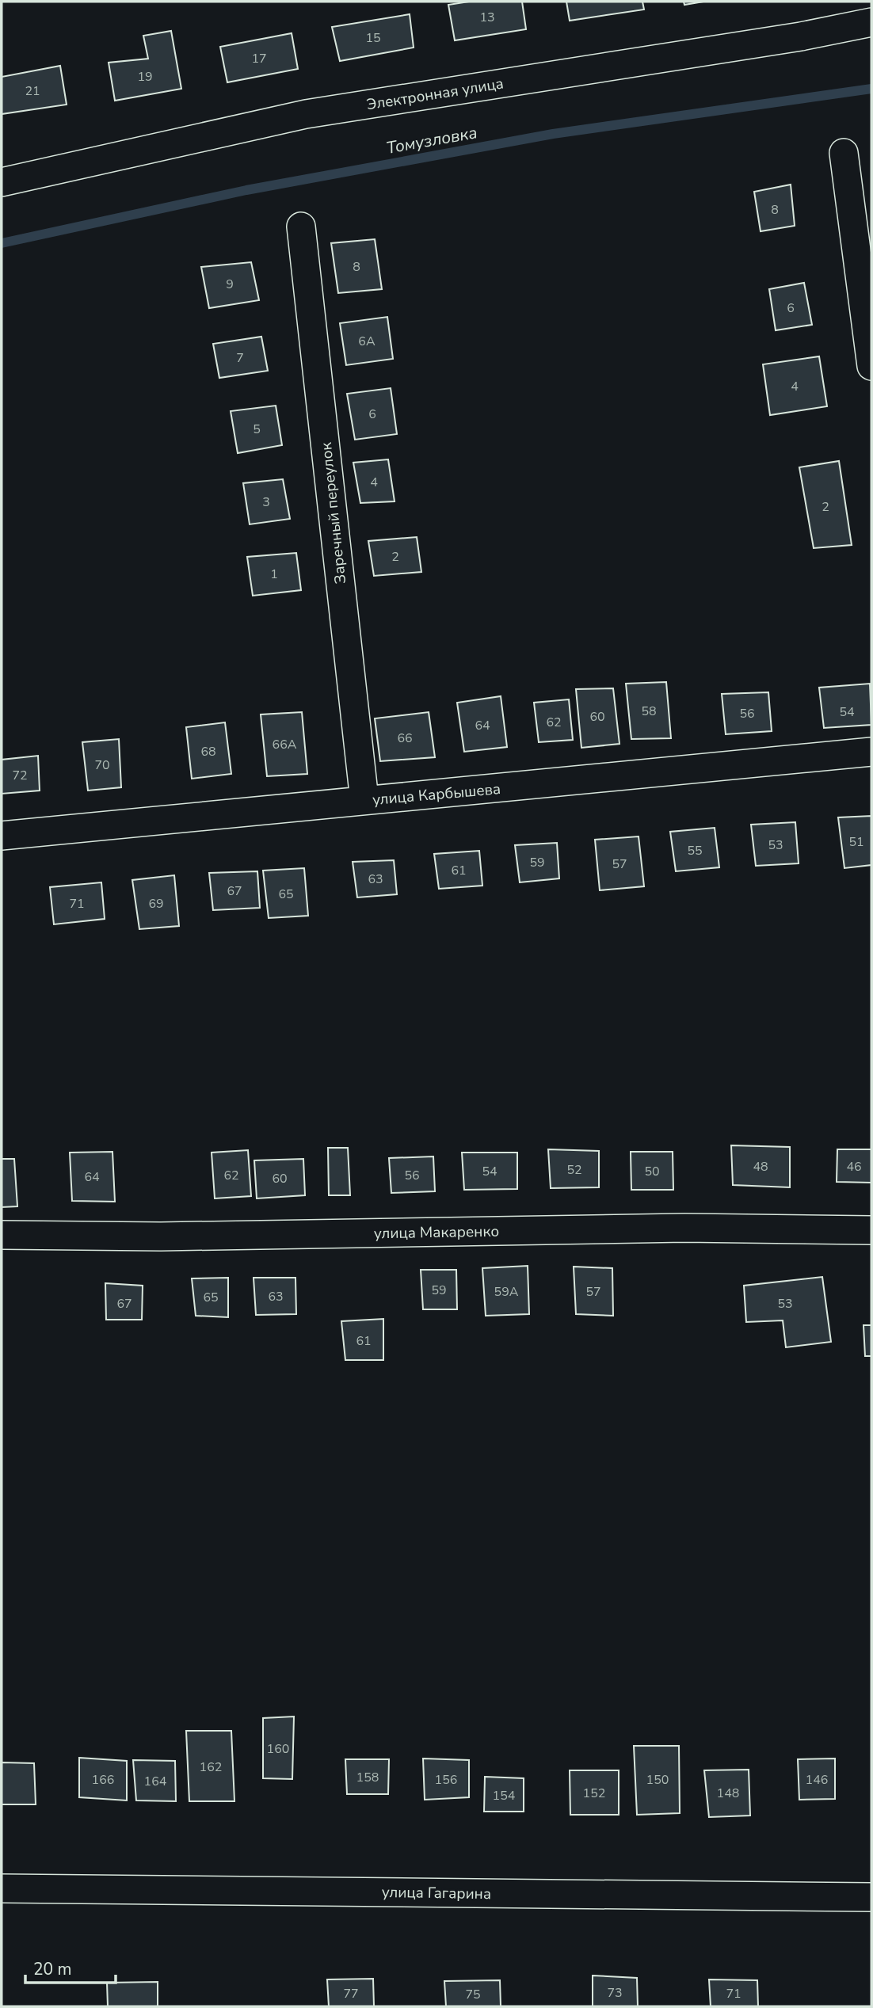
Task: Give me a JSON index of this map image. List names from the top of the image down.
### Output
{
  "streets": {
    "street": [
      "Электронная улица",
      "Заречный переулок",
      "улица Карбышева",
      "улица Макаренко",
      "улица Гагарина"
    ]
  },
  "crossings": [
    ["Заречный переулок", "улица Карбышева"]
  ],
  "water": ["Томузловка"],
  "house_numbers": [
    "13",
    "15",
    "17",
    "19",
    "21",
    "8",
    "8",
    "9",
    "6",
    "6А",
    "7",
    "4",
    "6",
    "5",
    "4",
    "3",
    "2",
    "2",
    "1",
    "58",
    "54",
    "56",
    "60",
    "62",
    "64",
    "66",
    "66А",
    "68",
    "70",
    "72",
    "51",
    "53",
    "55",
    "59",
    "57",
    "61",
    "63",
    "67",
    "65",
    "71",
    "69",
    "48",
    "46",
    "52",
    "54",
    "50",
    "62",
    "56",
    "64",
    "60",
    "59",
    "59А",
    "57",
    "63",
    "65",
    "67",
    "53",
    "61",
    "160",
    "162",
    "158",
    "166",
    "156",
    "150",
    "146",
    "164",
    "152",
    "148",
    "154",
    "73",
    "77",
    "71",
    "75"
  ],
  "scale_bar": "20 m"
}
